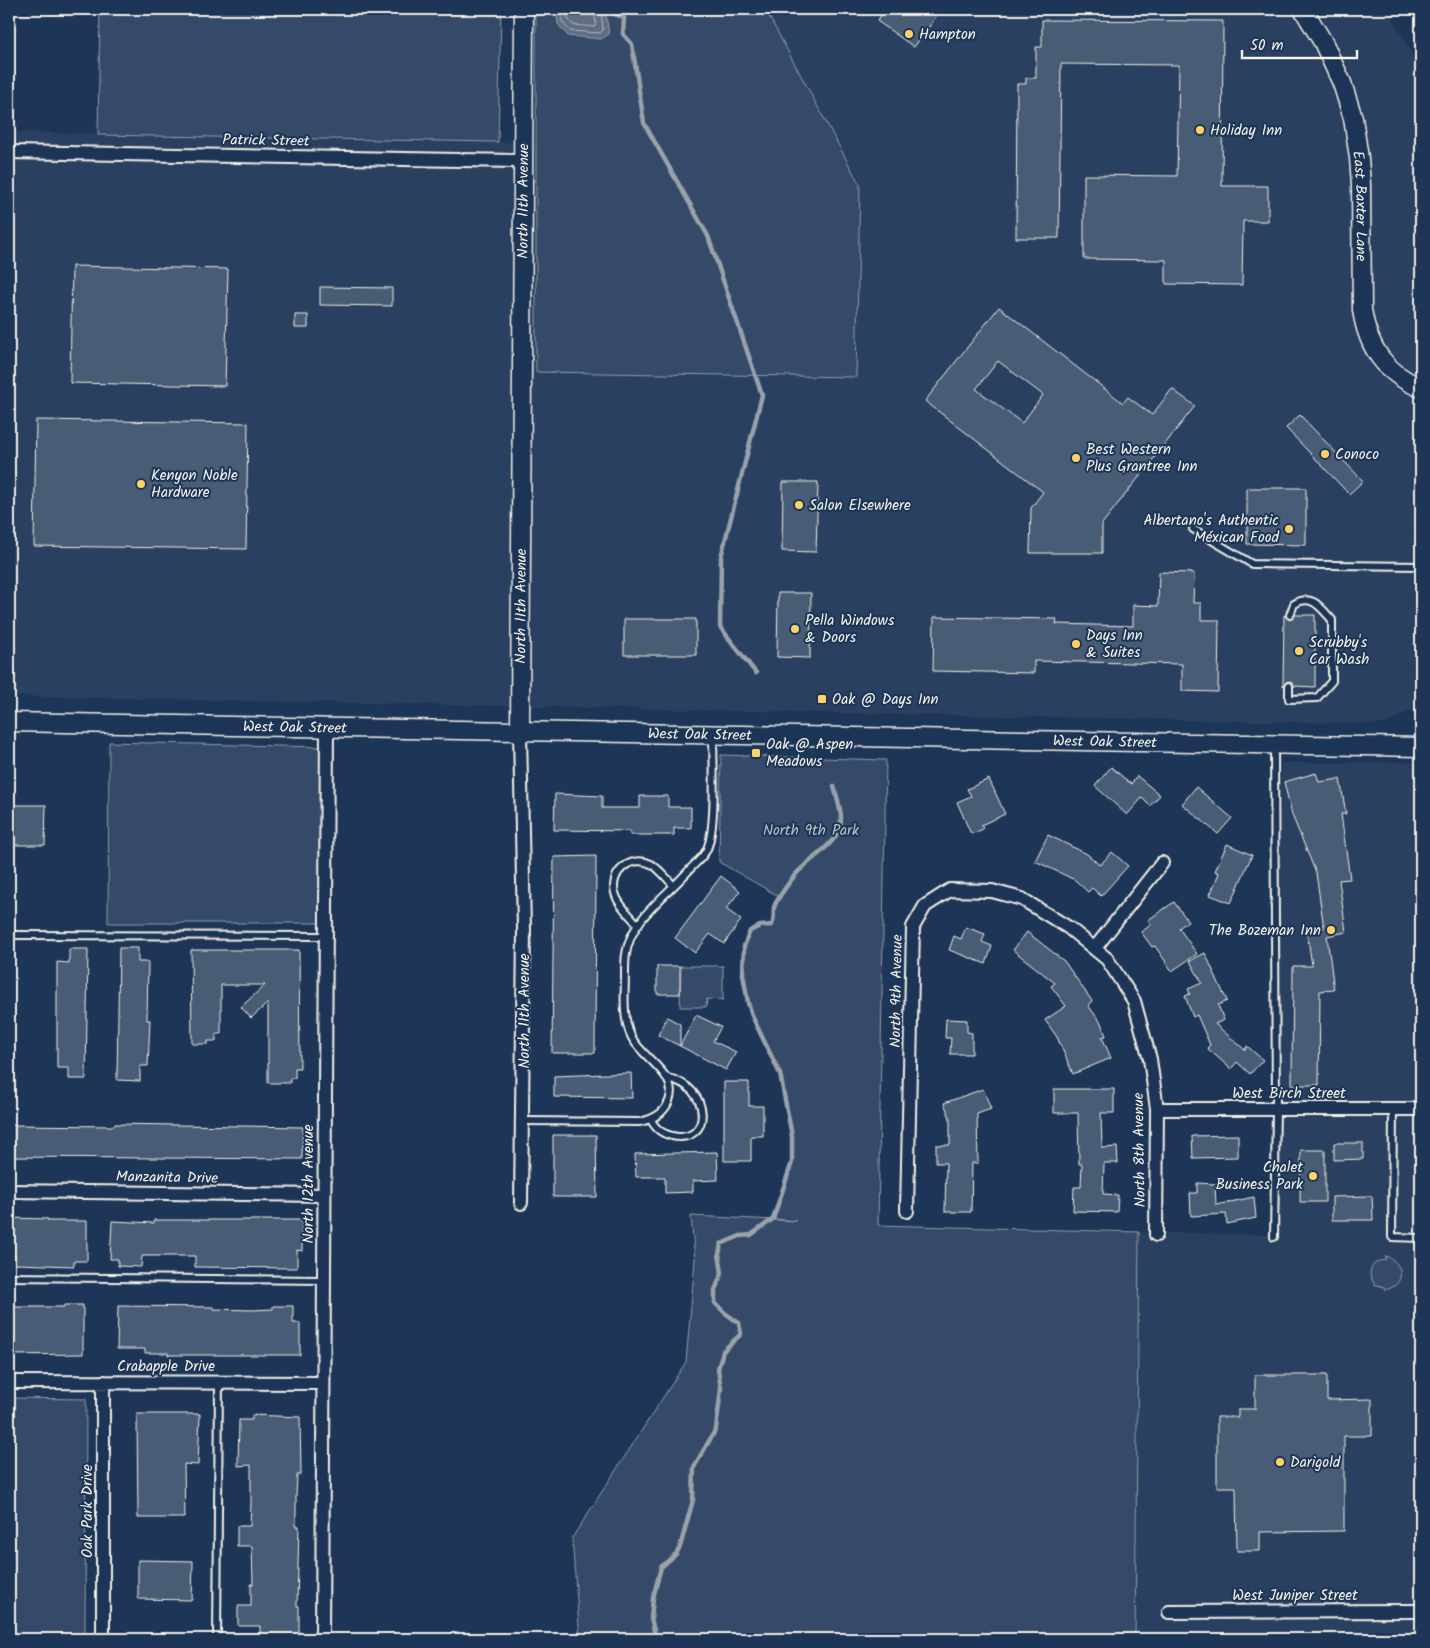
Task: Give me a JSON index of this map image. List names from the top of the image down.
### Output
{
  "streets": {
    "main road": ["North 11th Avenue", "East Baxter Lane", "West Oak Street"],
    "street": [
      "Patrick Street",
      "North 9th Avenue",
      "West Birch Street",
      "North 8th Avenue",
      "Manzanita Drive",
      "North 12th Avenue",
      "Crabapple Drive",
      "Oak Park Drive",
      "West Juniper Street"
    ]
  },
  "crossings": [
    ["Patrick Street", "North 11th Avenue"],
    ["North 11th Avenue", "West Oak Street"],
    ["West Oak Street", "North 12th Avenue"],
    ["North 9th Avenue", "North 8th Avenue"],
    ["West Birch Street", "North 8th Avenue"],
    ["Manzanita Drive", "North 12th Avenue"],
    ["North 12th Avenue", "Crabapple Drive"],
    ["Crabapple Drive", "Oak Park Drive"]
  ],
  "parks": ["North 9th Park"],
  "places": {
    "other": [
      "Hampton",
      "Holiday Inn",
      "Conoco",
      "Best Western Plus Grantree Inn",
      "Kenyon Noble Hardware",
      "Salon Elsewhere",
      "Albertano's Authentic Méxican Food",
      "Pella Windows & Doors",
      "Days Inn & Suites",
      "Scrubby's Car Wash",
      "The Bozeman Inn",
      "Chalet Business Park",
      "Darigold"
    ],
    "transit": ["Oak @ Days Inn", "Oak @ Aspen Meadows"]
  },
  "scale_bar": "50 m"
}
